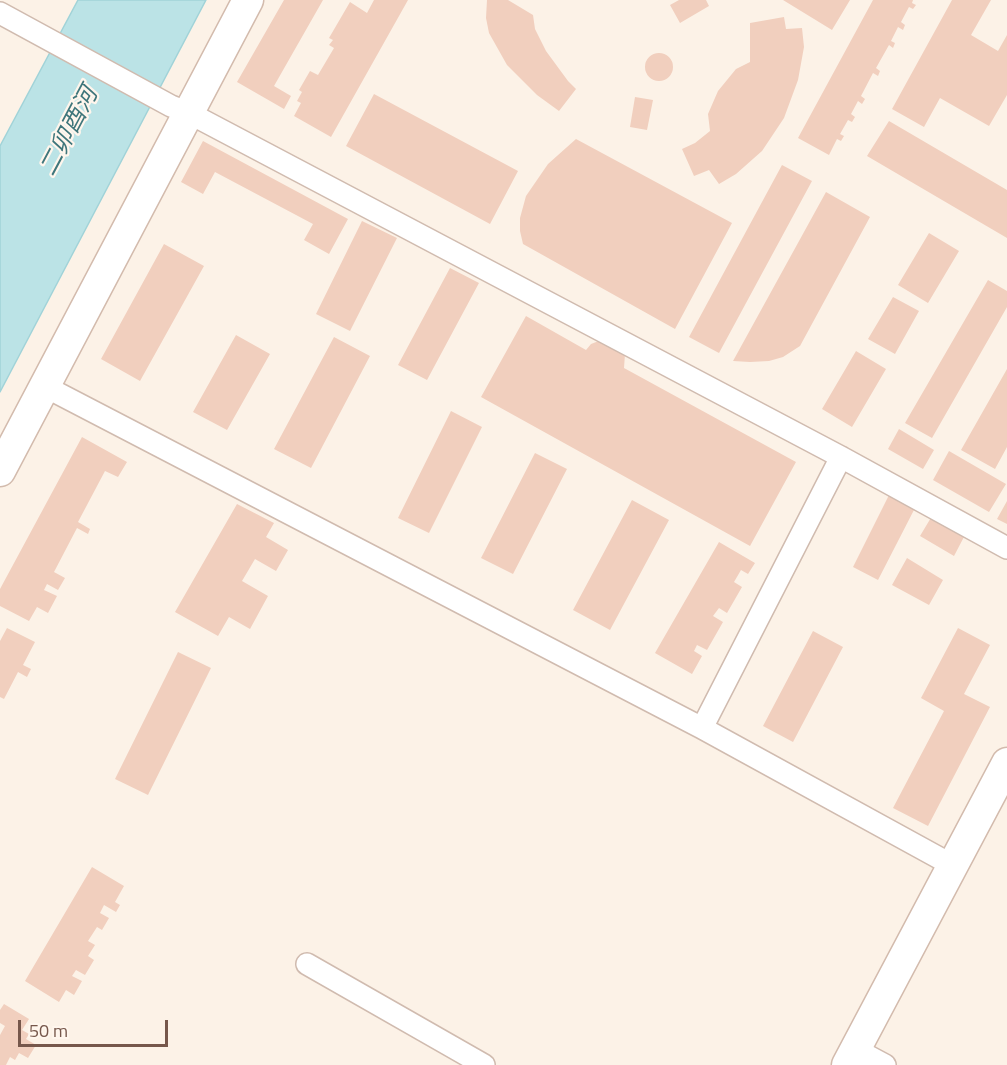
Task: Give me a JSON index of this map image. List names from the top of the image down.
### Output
{
  "water": ["二卯酉河"],
  "scale_bar": "50 m"
}
